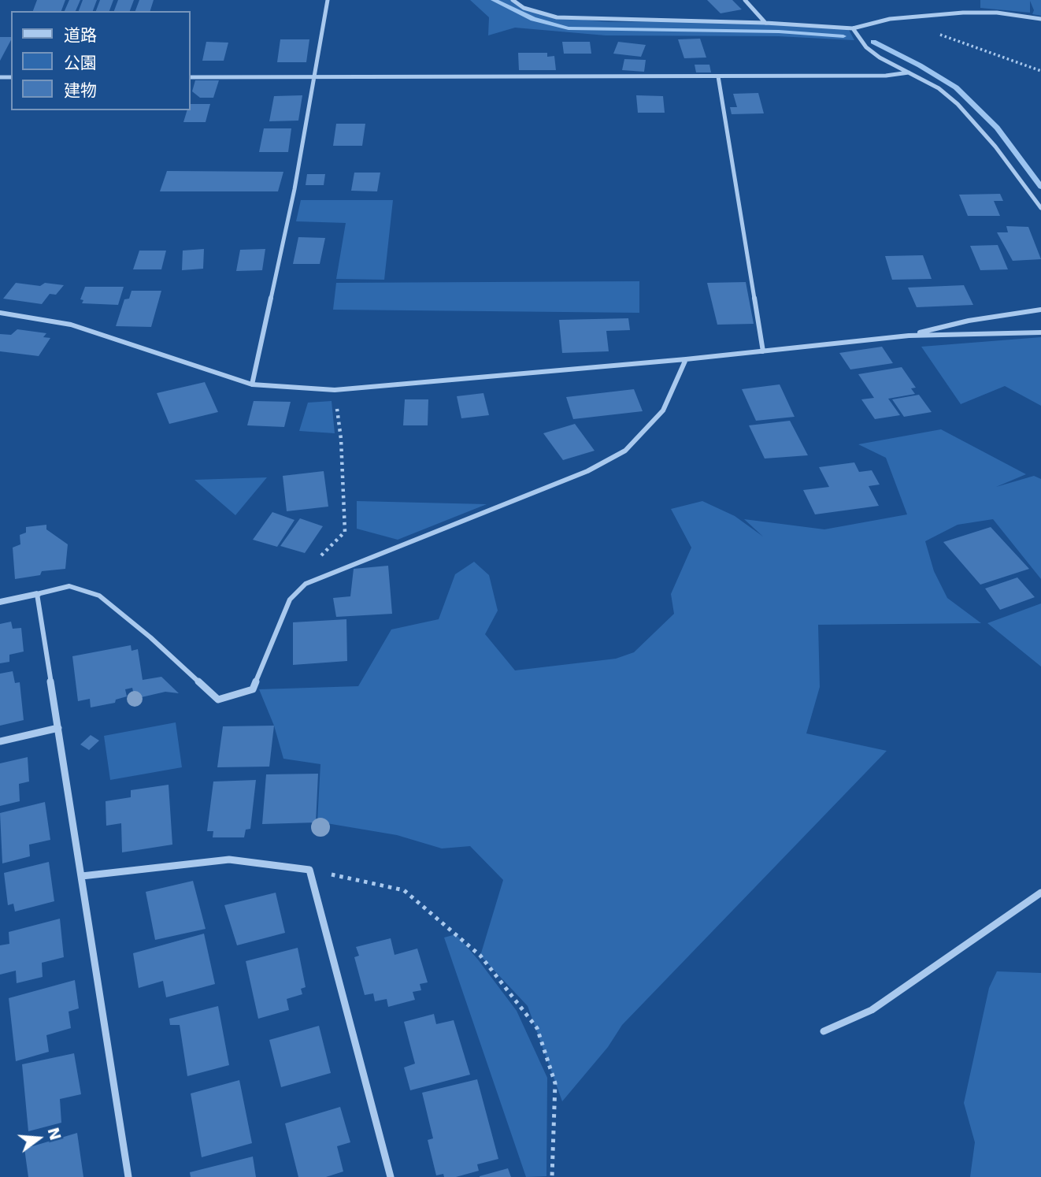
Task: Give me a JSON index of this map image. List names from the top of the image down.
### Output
{
  "legend": ["道路", "公園", "建物"],
  "north": "right"
}
